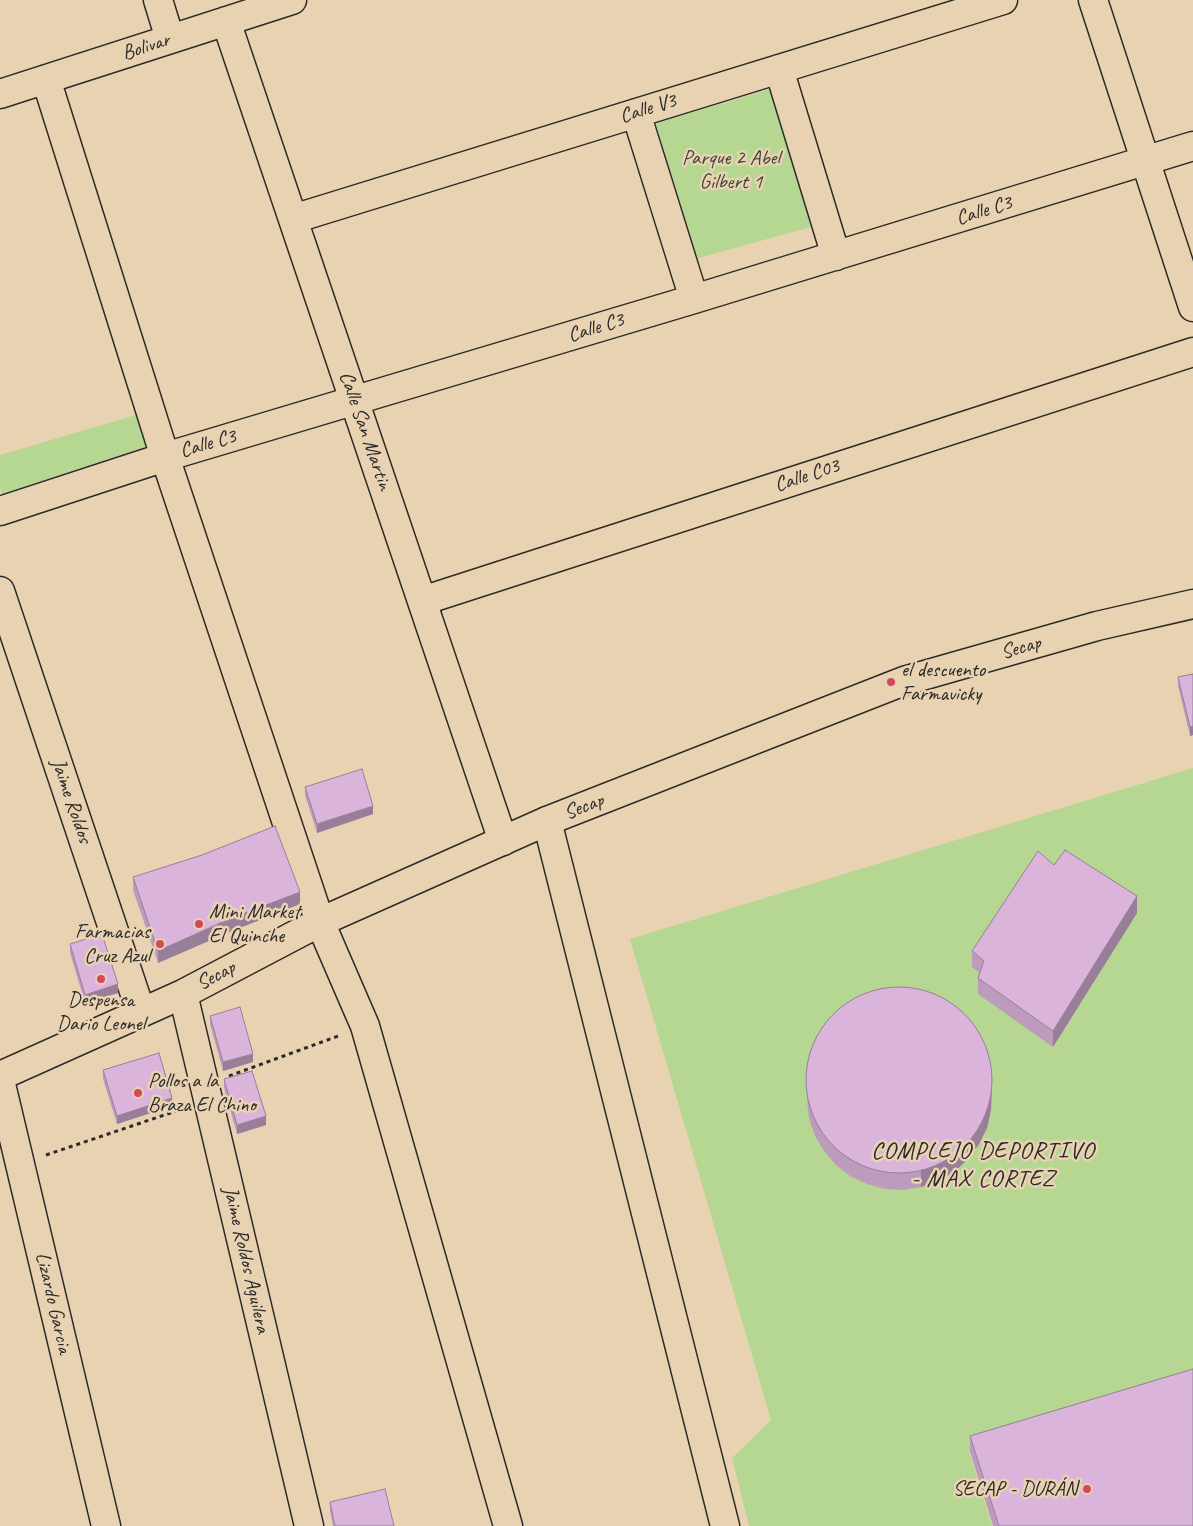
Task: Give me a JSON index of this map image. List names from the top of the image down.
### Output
{
  "streets": {
    "street": [
      "Bolivar",
      "Calle V3",
      "Calle C3",
      "Calle San Martin",
      "Calle C03",
      "Secap",
      "Jaime Roldos",
      "Jaime Roldos Aguilera",
      "Lizardo Garcia"
    ]
  },
  "crossings": [
    ["Bolivar", "Calle San Martin"],
    ["Calle V3", "Calle San Martin"],
    ["Calle C3", "Calle San Martin"],
    ["Calle San Martin", "Calle C03"],
    ["Calle San Martin", "Secap"],
    ["Secap", "Jaime Roldos"],
    ["Secap", "Jaime Roldos Aguilera"]
  ],
  "districts": ["COMPLEJO DEPORTIVO - MAX CORTEZ"],
  "parks": ["Parque 2 Abel Gilbert 1"],
  "places": [
    "el descuento Farmavicky",
    "Mini Market El Quinche",
    "Farmacias Cruz Azul",
    "Despensa Dario Leonel",
    "Pollos a la Braza El Chino",
    "SECAP - DURÁN"
  ]
}
